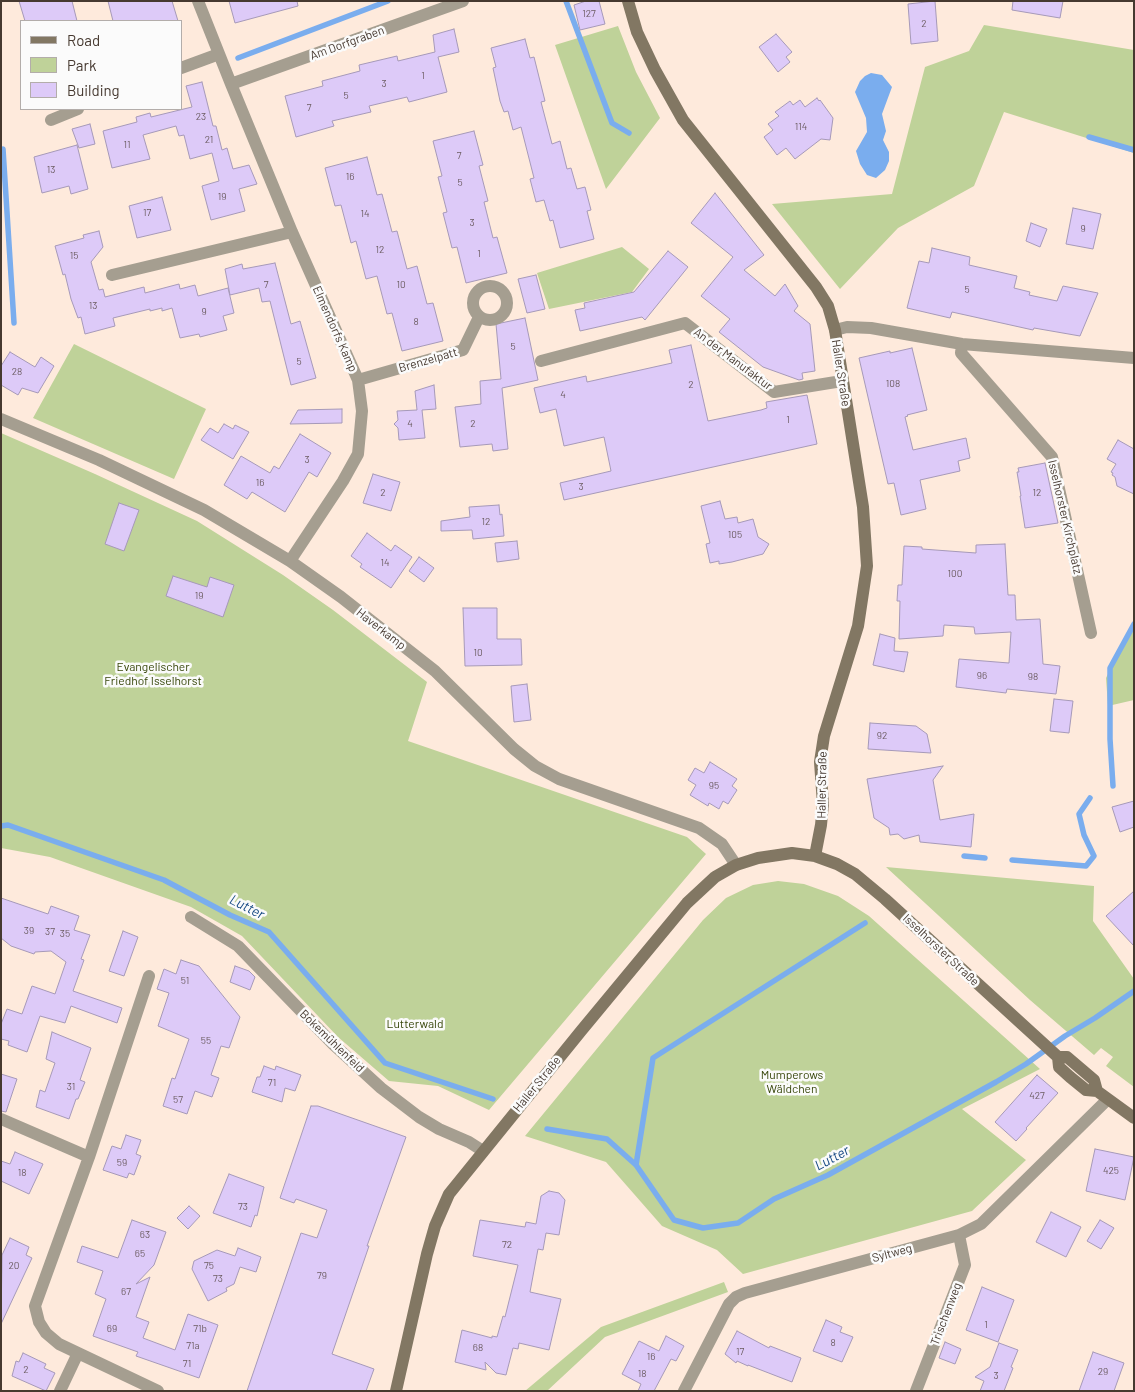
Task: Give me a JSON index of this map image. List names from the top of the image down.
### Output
{
  "streets": {
    "street": [
      "Am Dorfgraben",
      "Elmendorfs Kamp",
      "An der Manufaktur",
      "Brenzelpatt",
      "Haller Straße",
      "Isselhorster Kirchplatz",
      "Haverkamp",
      "Isselhorster Straße",
      "Bokemühlenfeld",
      "Syltweg",
      "Trischenweg"
    ]
  },
  "crossings": [
    ["Am Dorfgraben", "Elmendorfs Kamp"],
    ["Elmendorfs Kamp", "Brenzelpatt"],
    ["Elmendorfs Kamp", "Haverkamp"],
    ["An der Manufaktur", "Haller Straße"],
    ["Haller Straße", "Haverkamp"],
    ["Haller Straße", "Isselhorster Straße"],
    ["Haller Straße", "Bokemühlenfeld"],
    ["Isselhorster Straße", "Syltweg"],
    ["Syltweg", "Trischenweg"]
  ],
  "water": ["Lutter"],
  "parks": ["Evangelischer Friedhof Isselhorst", "Lutterwald", "Mumperows Wäldchen"],
  "house_numbers": [
    "127",
    "2",
    "1",
    "3",
    "5",
    "7",
    "23",
    "114",
    "21",
    "11",
    "7",
    "13",
    "16",
    "5",
    "19",
    "17",
    "14",
    "3",
    "9",
    "12",
    "1",
    "15",
    "7",
    "10",
    "5",
    "13",
    "9",
    "8",
    "5",
    "5",
    "28",
    "108",
    "2",
    "4",
    "1",
    "4",
    "2",
    "3",
    "16",
    "3",
    "2",
    "12",
    "12",
    "105",
    "14",
    "100",
    "19",
    "10",
    "96",
    "98",
    "92",
    "95",
    "39",
    "37",
    "35",
    "51",
    "55",
    "71",
    "31",
    "427",
    "57",
    "59",
    "425",
    "18",
    "73",
    "63",
    "72",
    "65",
    "20",
    "75",
    "79",
    "73",
    "67",
    "1",
    "69",
    "71b",
    "8",
    "71a",
    "68",
    "17",
    "16",
    "71",
    "2",
    "29",
    "18",
    "3"
  ],
  "legend": ["Road", "Park", "Building"]
}
